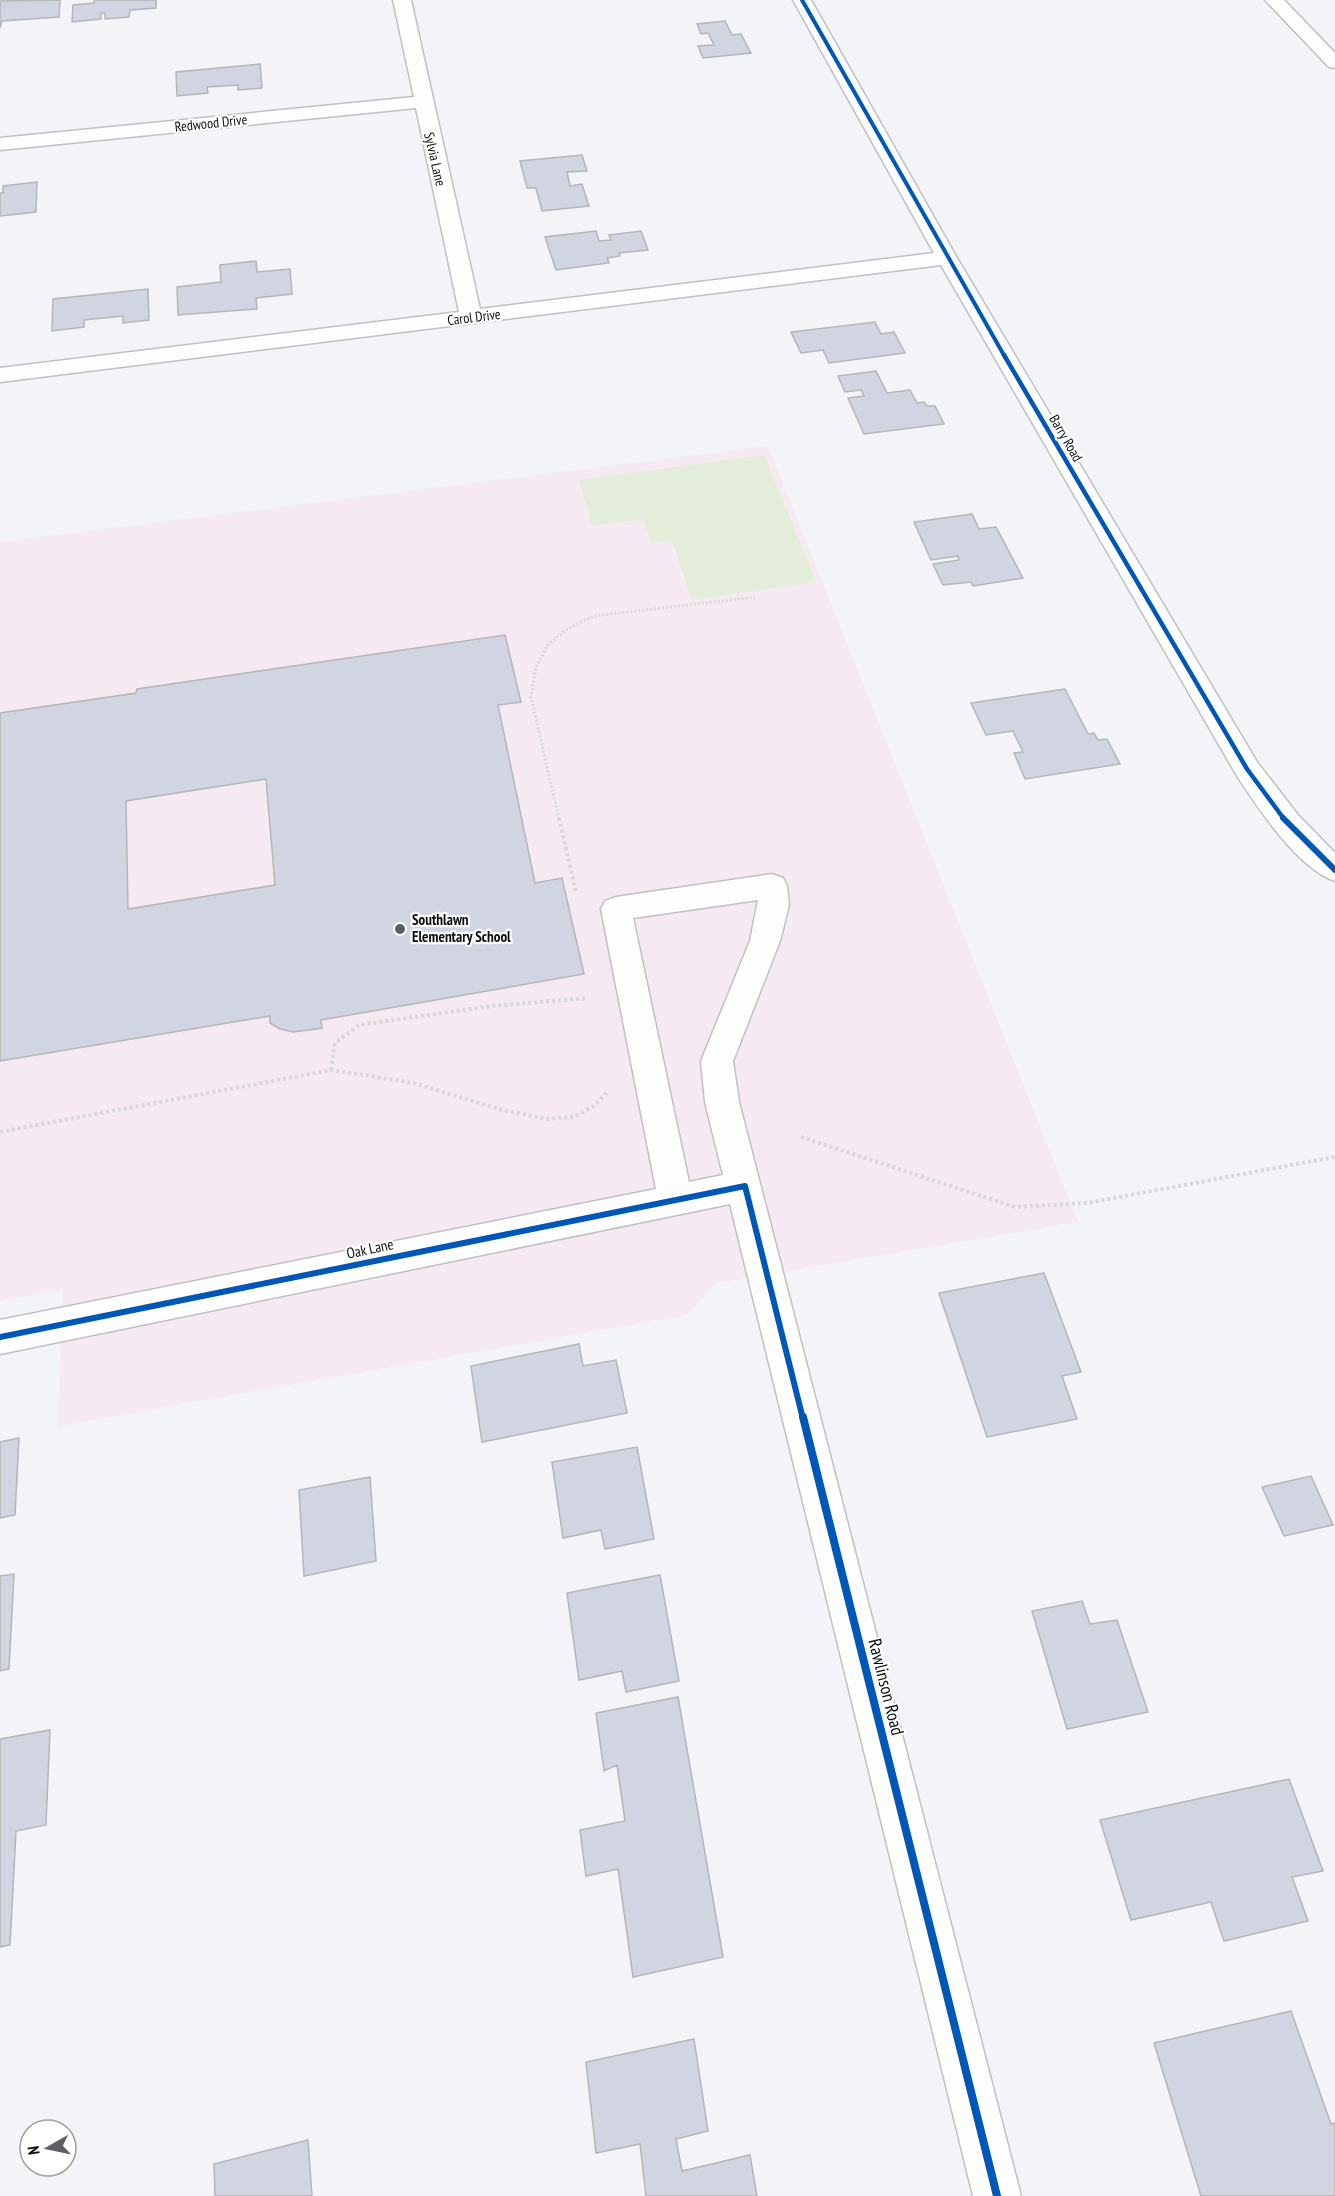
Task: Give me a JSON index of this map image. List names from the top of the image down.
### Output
{
  "streets": {
    "street": [
      "Redwood Drive",
      "Sylvia Lane",
      "Carol Drive",
      "Barry Road",
      "Oak Lane",
      "Rawlinson Road"
    ]
  },
  "crossings": [
    ["Redwood Drive", "Sylvia Lane"],
    ["Sylvia Lane", "Carol Drive"],
    ["Carol Drive", "Barry Road"],
    ["Oak Lane", "Rawlinson Road"]
  ],
  "places": ["Southlawn Elementary School"],
  "north": "left"
}
